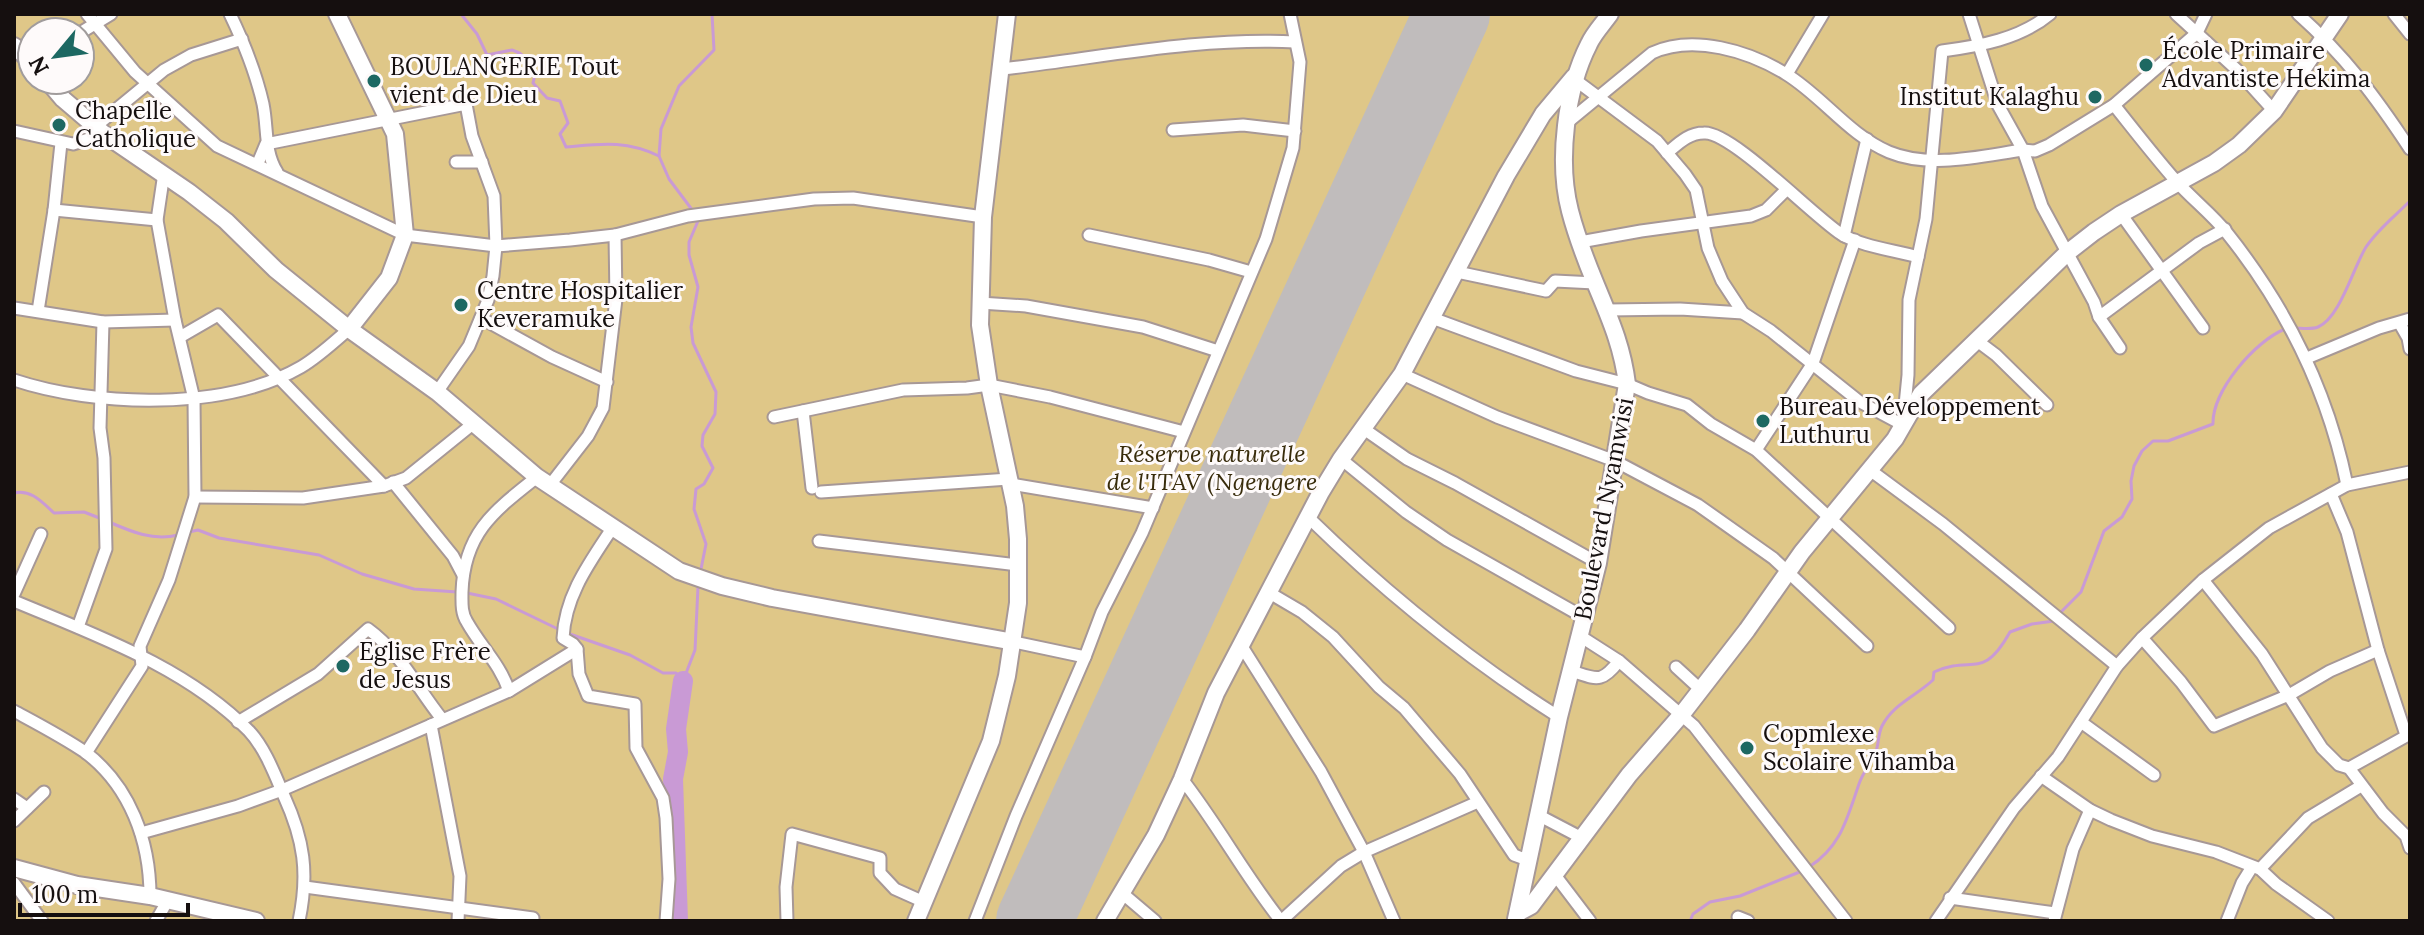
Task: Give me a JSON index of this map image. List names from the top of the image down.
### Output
{
  "streets": {
    "street": ["Boulevard Nyamwisi"]
  },
  "parks": ["Réserve naturelle de l'ITAV (Ngengere"],
  "places": [
    "École Primaire Advantiste Hekima",
    "BOULANGERIE Tout vient de Dieu",
    "Institut Kalaghu",
    "Chapelle Catholique",
    "Centre Hospitalier Keveramuke",
    "Bureau Développement Luthuru",
    "Eglise Frère de Jesus",
    "Copmlexe Scolaire Vihamba"
  ],
  "scale_bar": "100 m",
  "north": "bottom left"
}
